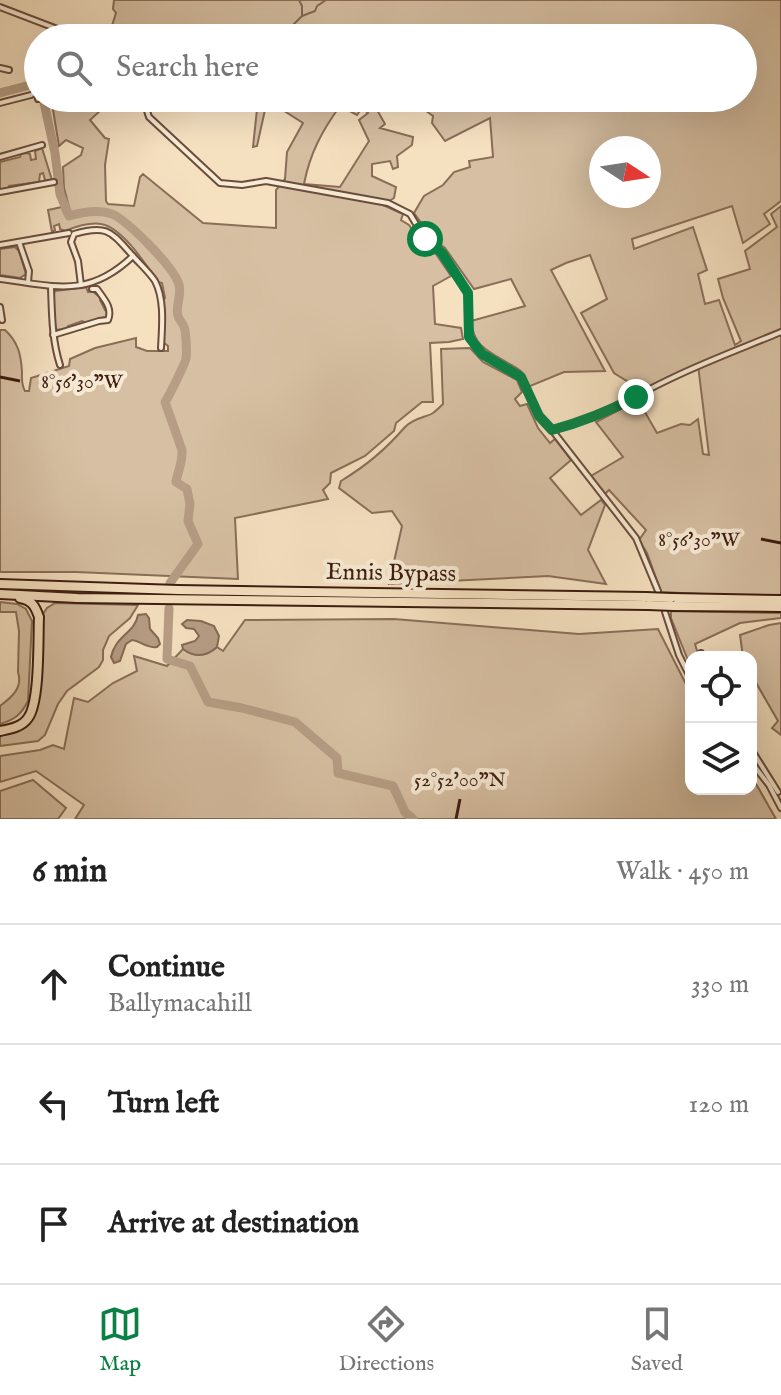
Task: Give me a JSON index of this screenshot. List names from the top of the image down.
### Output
{
  "streets": {
    "highway": ["Ennis Bypass"]
  },
  "north": "right",
  "page": {
    "search": "Search here",
    "heading": ["6 min", "Walk · 450 m"],
    "list": [
      ["Continue", "Ballymacahill", "330 m"],
      ["Turn left", "120 m"],
      "Arrive at destination"
    ],
    "nav": ["Map", "Directions", "Saved"]
  },
  "coordinates": ["8°56'30\"W", "52°52'00\"N"]
}
